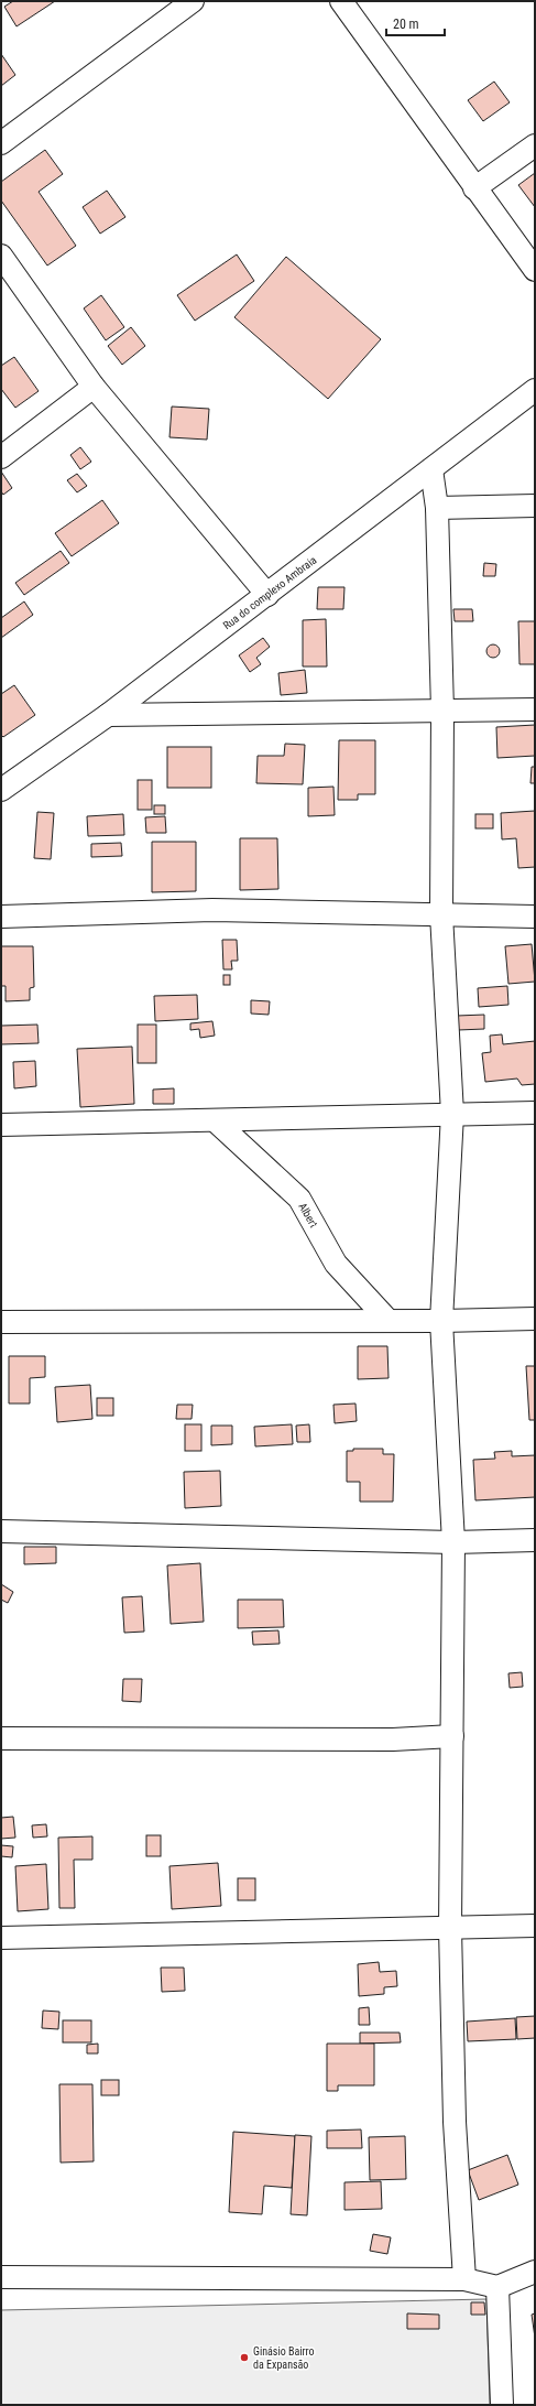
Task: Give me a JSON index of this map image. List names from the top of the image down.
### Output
{
  "streets": {
    "street": ["Rua do complexo Ambraia", "Albert"]
  },
  "places": ["Ginásio Bairro da Expansão"],
  "scale_bar": "20 m"
}
